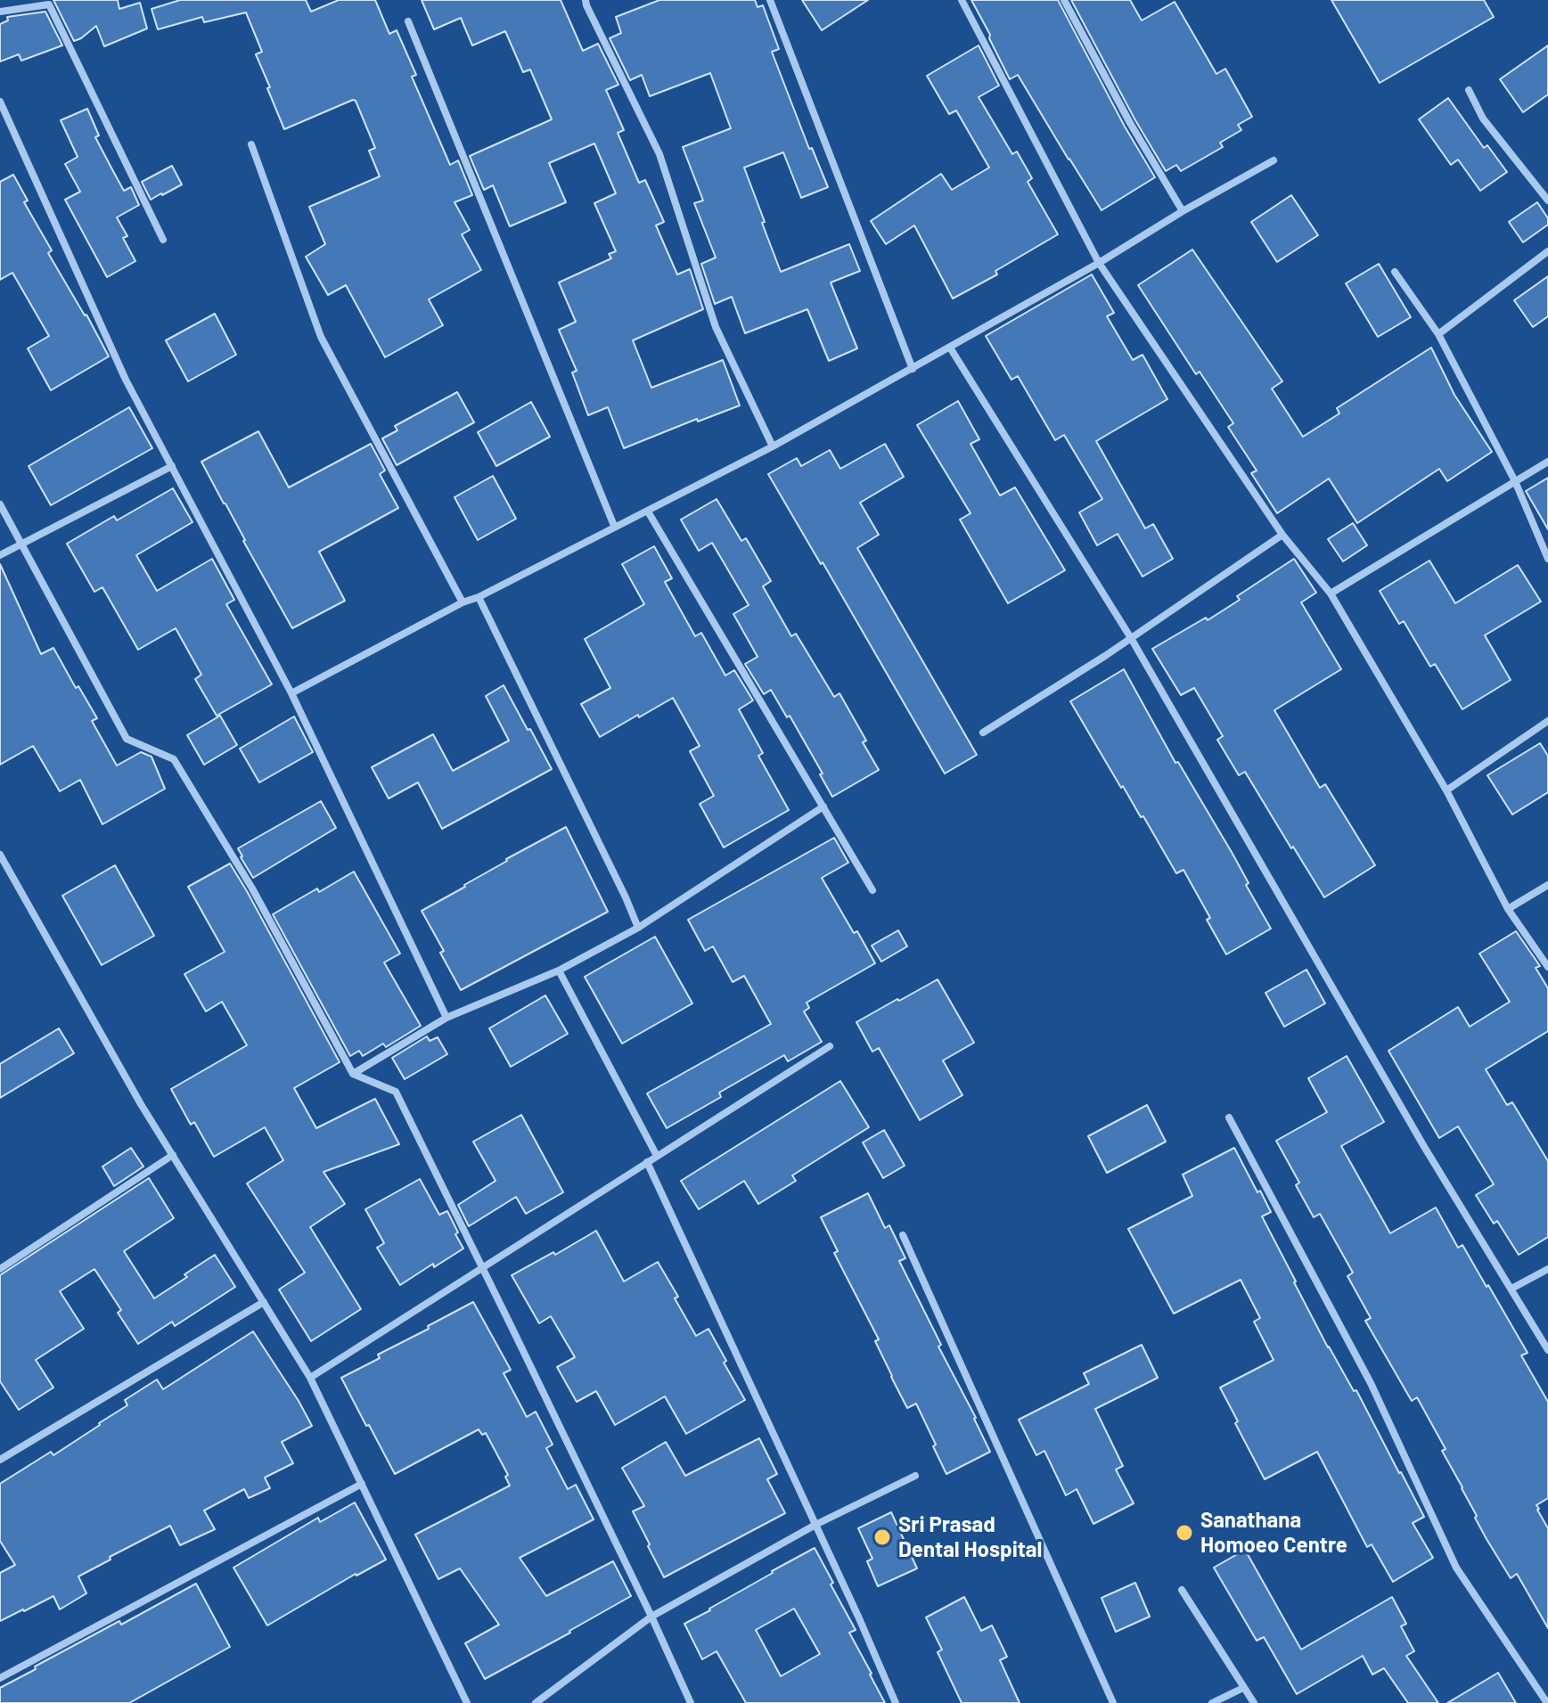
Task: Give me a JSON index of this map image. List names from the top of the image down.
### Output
{
  "places": ["Sanathana Homoeo Centre", "Sri Prasad Dental Hospital"]
}
